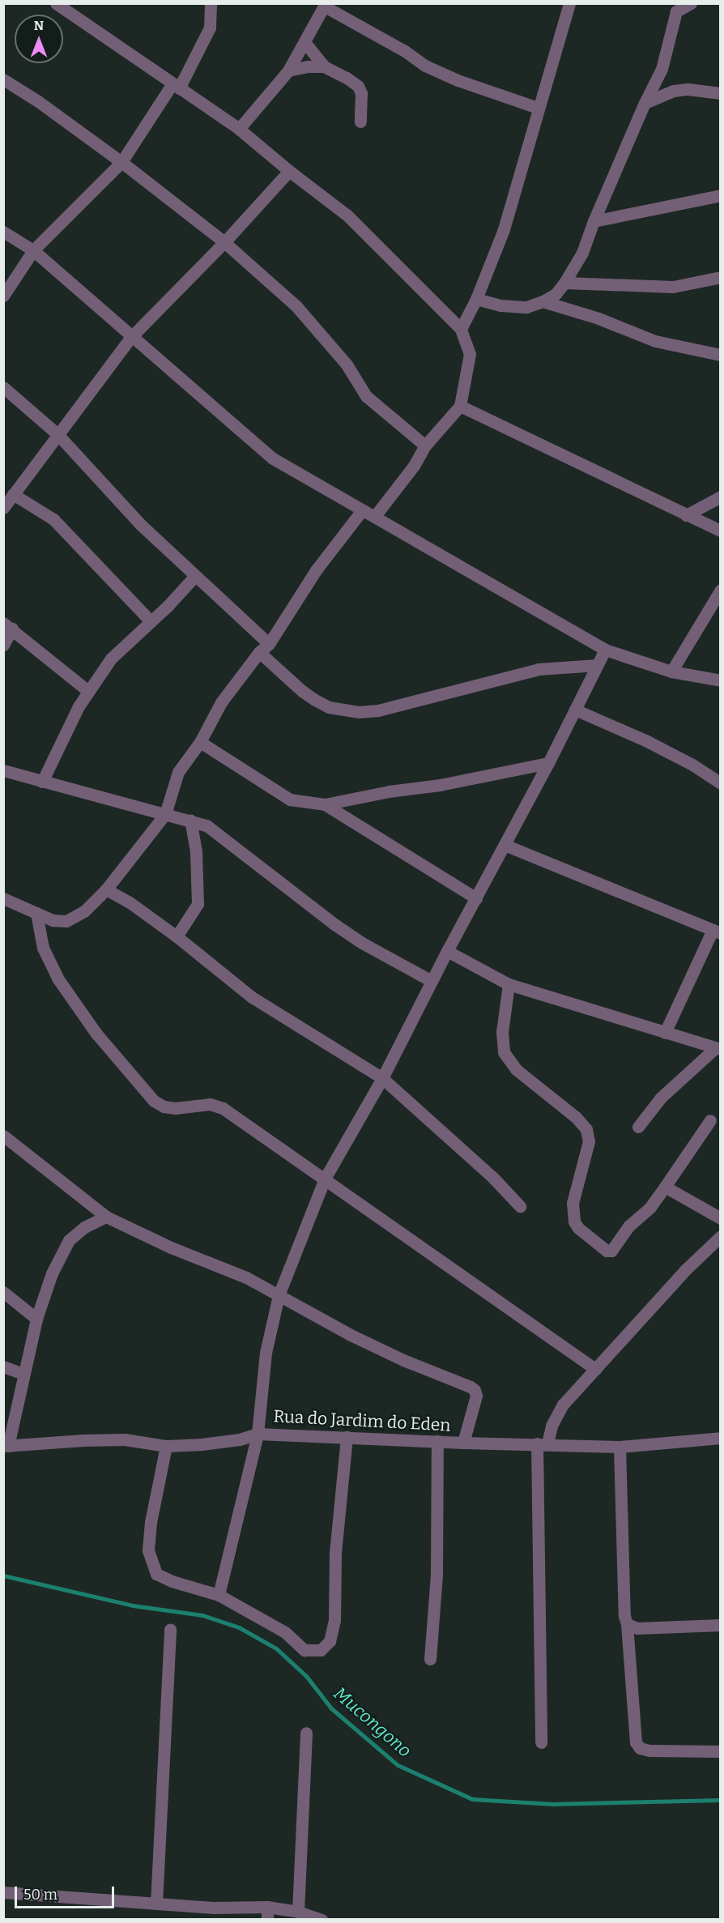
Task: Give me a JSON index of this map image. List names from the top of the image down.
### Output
{
  "streets": {
    "street": ["Rua do Jardim do Eden"]
  },
  "water": ["Mucongono"],
  "scale_bar": "50 m",
  "north": "top"
}
